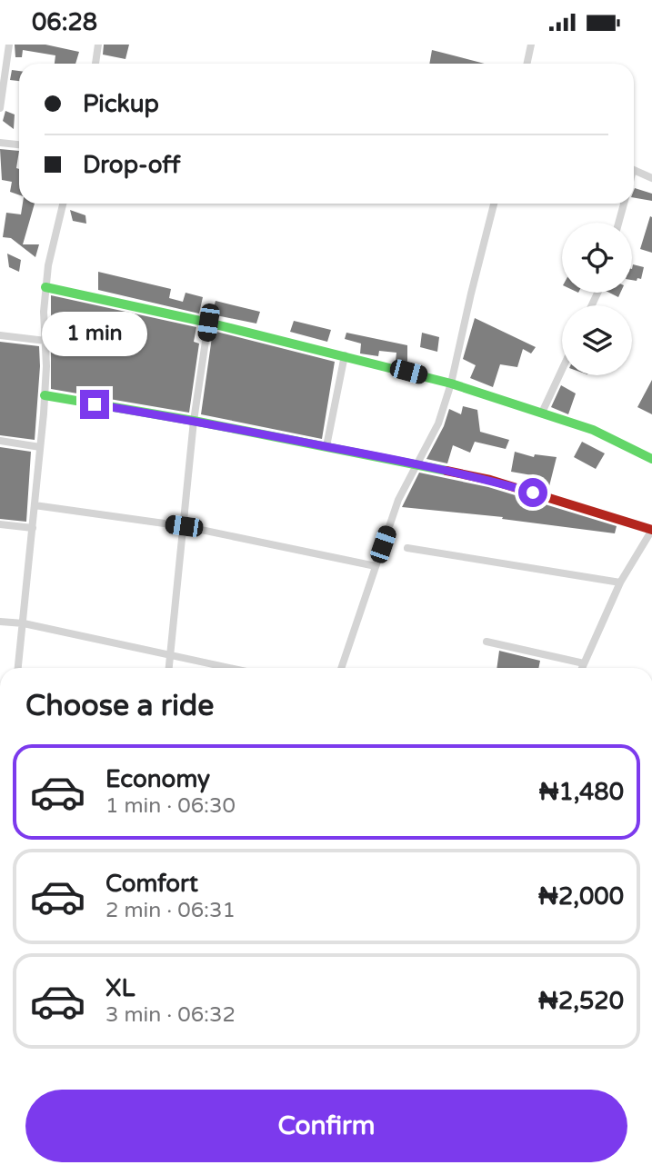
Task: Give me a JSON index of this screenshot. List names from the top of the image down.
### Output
{
  "page": {
    "status": "06:28",
    "banner": ["Pickup", "Drop-off"],
    "bubble": "1 min",
    "heading": "Choose a ride",
    "list": [
      {
        "name": "Economy",
        "note": "1 min · 06:30",
        "value": "₦1,480"
      },
      {
        "name": "Comfort",
        "note": "2 min · 06:31",
        "value": "₦2,000"
      },
      {
        "name": "XL",
        "note": "3 min · 06:32",
        "value": "₦2,520"
      }
    ],
    "buttons": "Confirm"
  }
}
